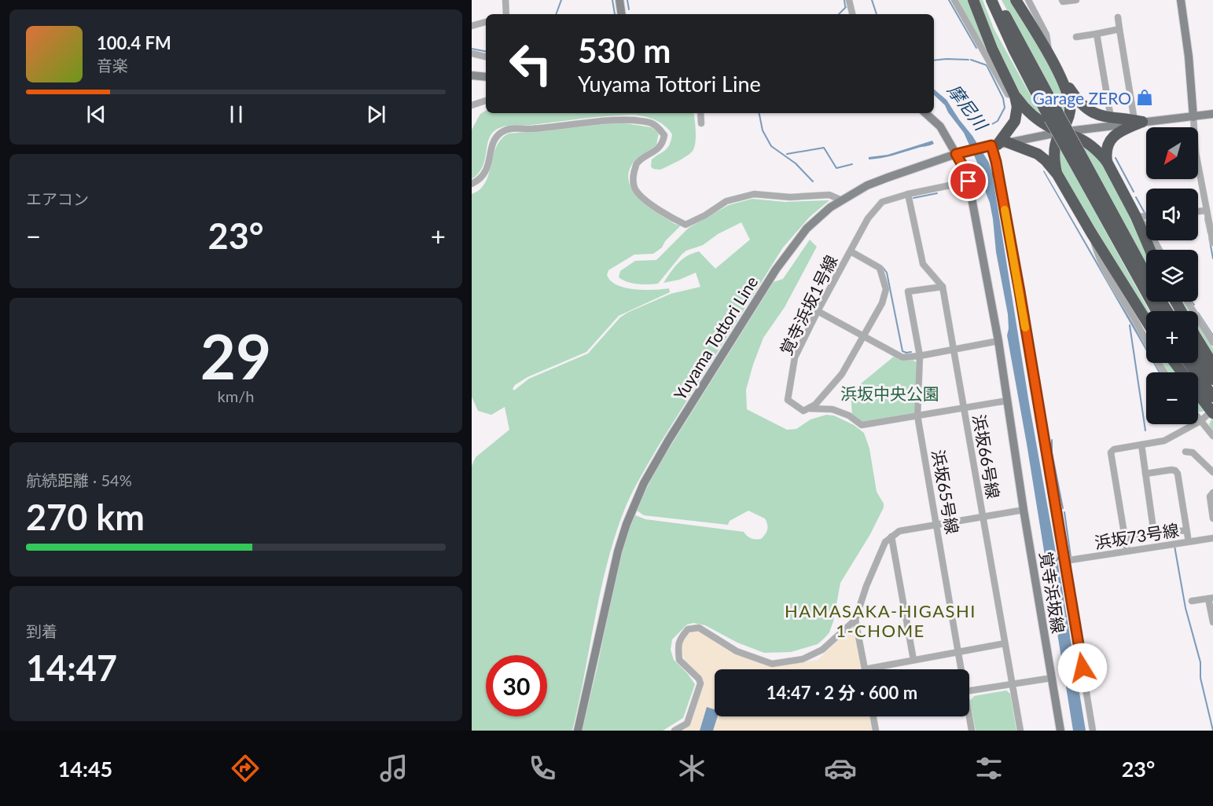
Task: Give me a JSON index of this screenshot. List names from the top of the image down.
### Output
{
  "streets": {
    "main road": ["Yuyama Tottori Line", "覚寺浜坂線"],
    "street": [
      "覚寺浜坂1号線",
      "浜坂66号線",
      "浜坂65号線",
      "浜坂73号線"
    ]
  },
  "crossings": [
    ["覚寺浜坂1号線", "覚寺浜坂線"],
    ["Yuyama Tottori Line", "覚寺浜坂線"],
    ["浜坂66号線", "浜坂65号線"]
  ],
  "districts": ["HAMASAKA-HIGASHI 1-CHOME"],
  "water": ["摩尼川"],
  "parks": ["浜坂中央公園"],
  "places": {
    "shop": ["Garage ZERO"]
  },
  "north": "bottom left",
  "page": {
    "turn": ["530 m", "Yuyama Tottori Line"],
    "song": ["100.4 FM", "音楽"],
    "map_buttons": ["+", "−"],
    "tile": [
      "エアコン",
      ["29", "km/h"],
      ["航続距離 · 54%", "270 km"],
      ["到着", "14:47"]
    ],
    "heat": ["−", "23°", "+"],
    "limit": "30",
    "trip": "14:47 · 2 分 · 600 m",
    "tabs": ["14:45", "23°"]
  }
}
